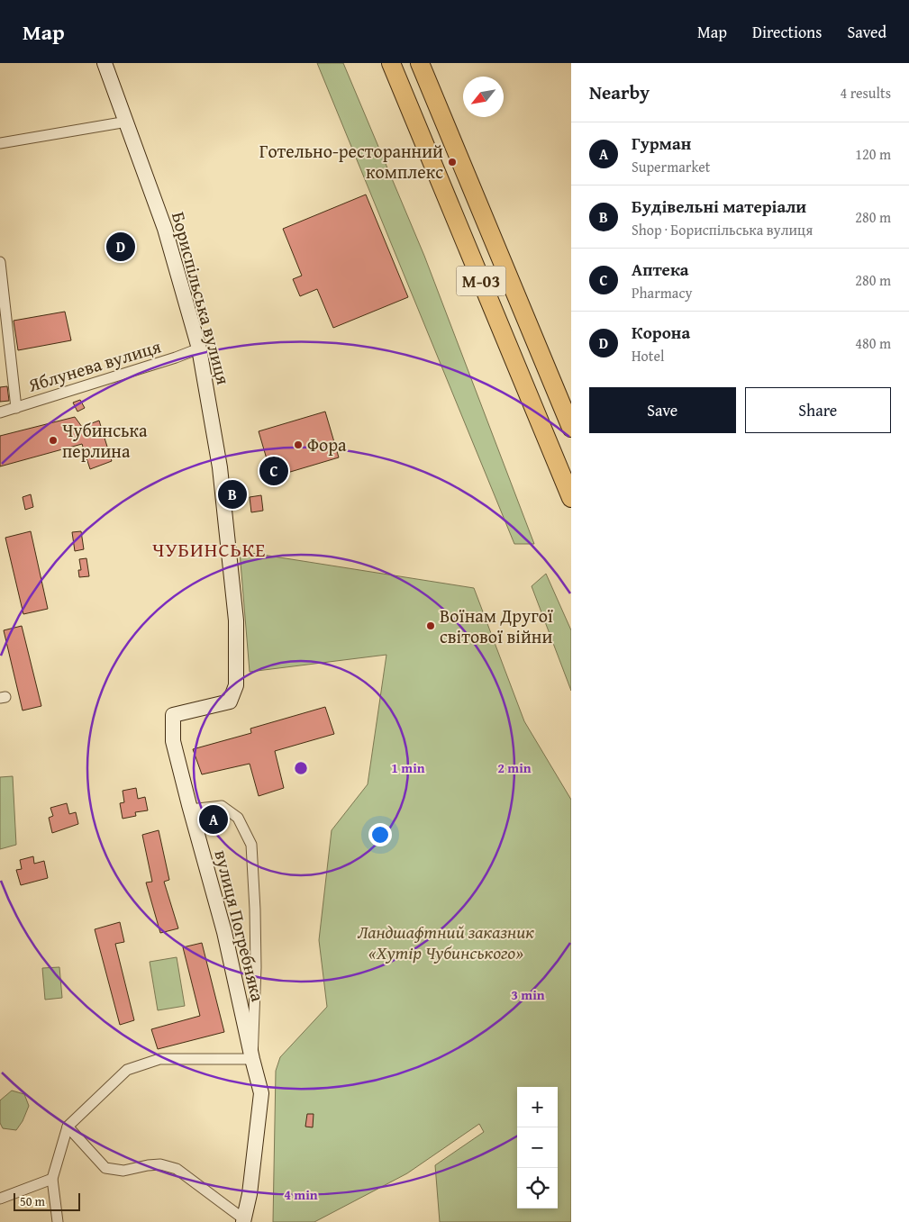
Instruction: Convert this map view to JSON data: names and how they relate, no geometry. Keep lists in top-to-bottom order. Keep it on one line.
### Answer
{"streets":{"highway":["М-03"],"street":["Бориспільська вулиця","Яблунева вулиця","вулиця Погребняка"]},"crossings":[["Бориспільська вулиця","Яблунева вулиця"],["Бориспільська вулиця","вулиця Погребняка"]],"districts":["ЧУБИНСЬКЕ"],"parks":["Ландшафтний заказник «Хутір Чубинського»"],"places":["Готельно-ресторанний комплекс","Чубинська перлина","Фора","Воїнам Другої світової війни"],"scale_bar":"50 m","north":"bottom left","page":{"header":"Map","nav":["Map","Directions","Saved"],"heading":["Nearby","4 results"],"list":[{"mark":"A","name":"Гурман","note":"Supermarket","value":"120 m"},{"mark":"B","name":"Будівельні матеріали","note":"Shop · Бориспільська вулиця","value":"280 m"},{"mark":"C","name":"Аптека","note":"Pharmacy","value":"280 m"},{"mark":"D","name":"Корона","note":"Hotel","value":"480 m"}],"pins":["D","C","B","A"],"buttons":["Save","Share"],"map_buttons":["+","−"],"scale":"50 m"},"rings":["1 min","2 min","3 min","4 min"]}
